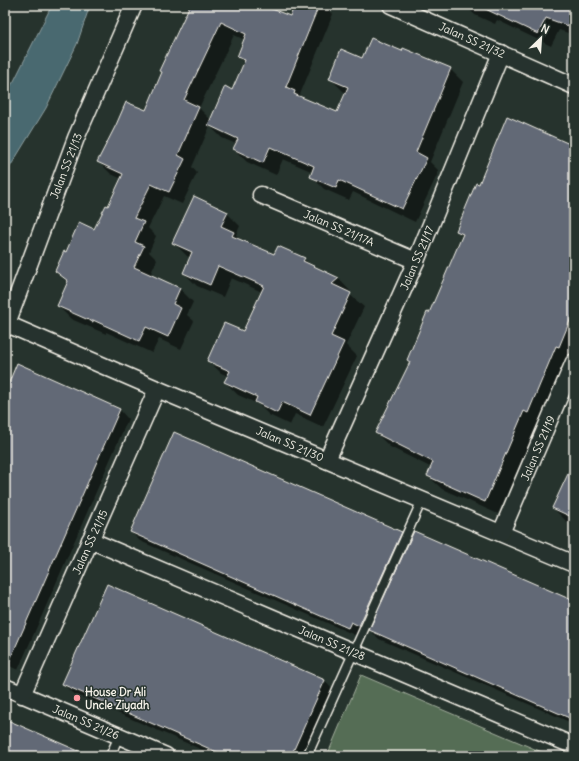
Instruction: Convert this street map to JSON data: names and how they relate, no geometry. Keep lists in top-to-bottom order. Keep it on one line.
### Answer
{"streets":{"street":["Jalan SS 21/32","Jalan SS 21/13","Jalan SS 21/17A","Jalan SS 21/17","Jalan SS 21/30","Jalan SS 21/19","Jalan SS 21/15","Jalan SS 21/28","Jalan SS 21/26"]},"crossings":[["Jalan SS 21/32","Jalan SS 21/17"],["Jalan SS 21/13","Jalan SS 21/30"],["Jalan SS 21/17A","Jalan SS 21/17"],["Jalan SS 21/17","Jalan SS 21/30"],["Jalan SS 21/30","Jalan SS 21/19"],["Jalan SS 21/30","Jalan SS 21/15"],["Jalan SS 21/15","Jalan SS 21/28"],["Jalan SS 21/15","Jalan SS 21/26"]],"places":["House Dr Ali Uncle Ziyadh"],"north":"top right"}
